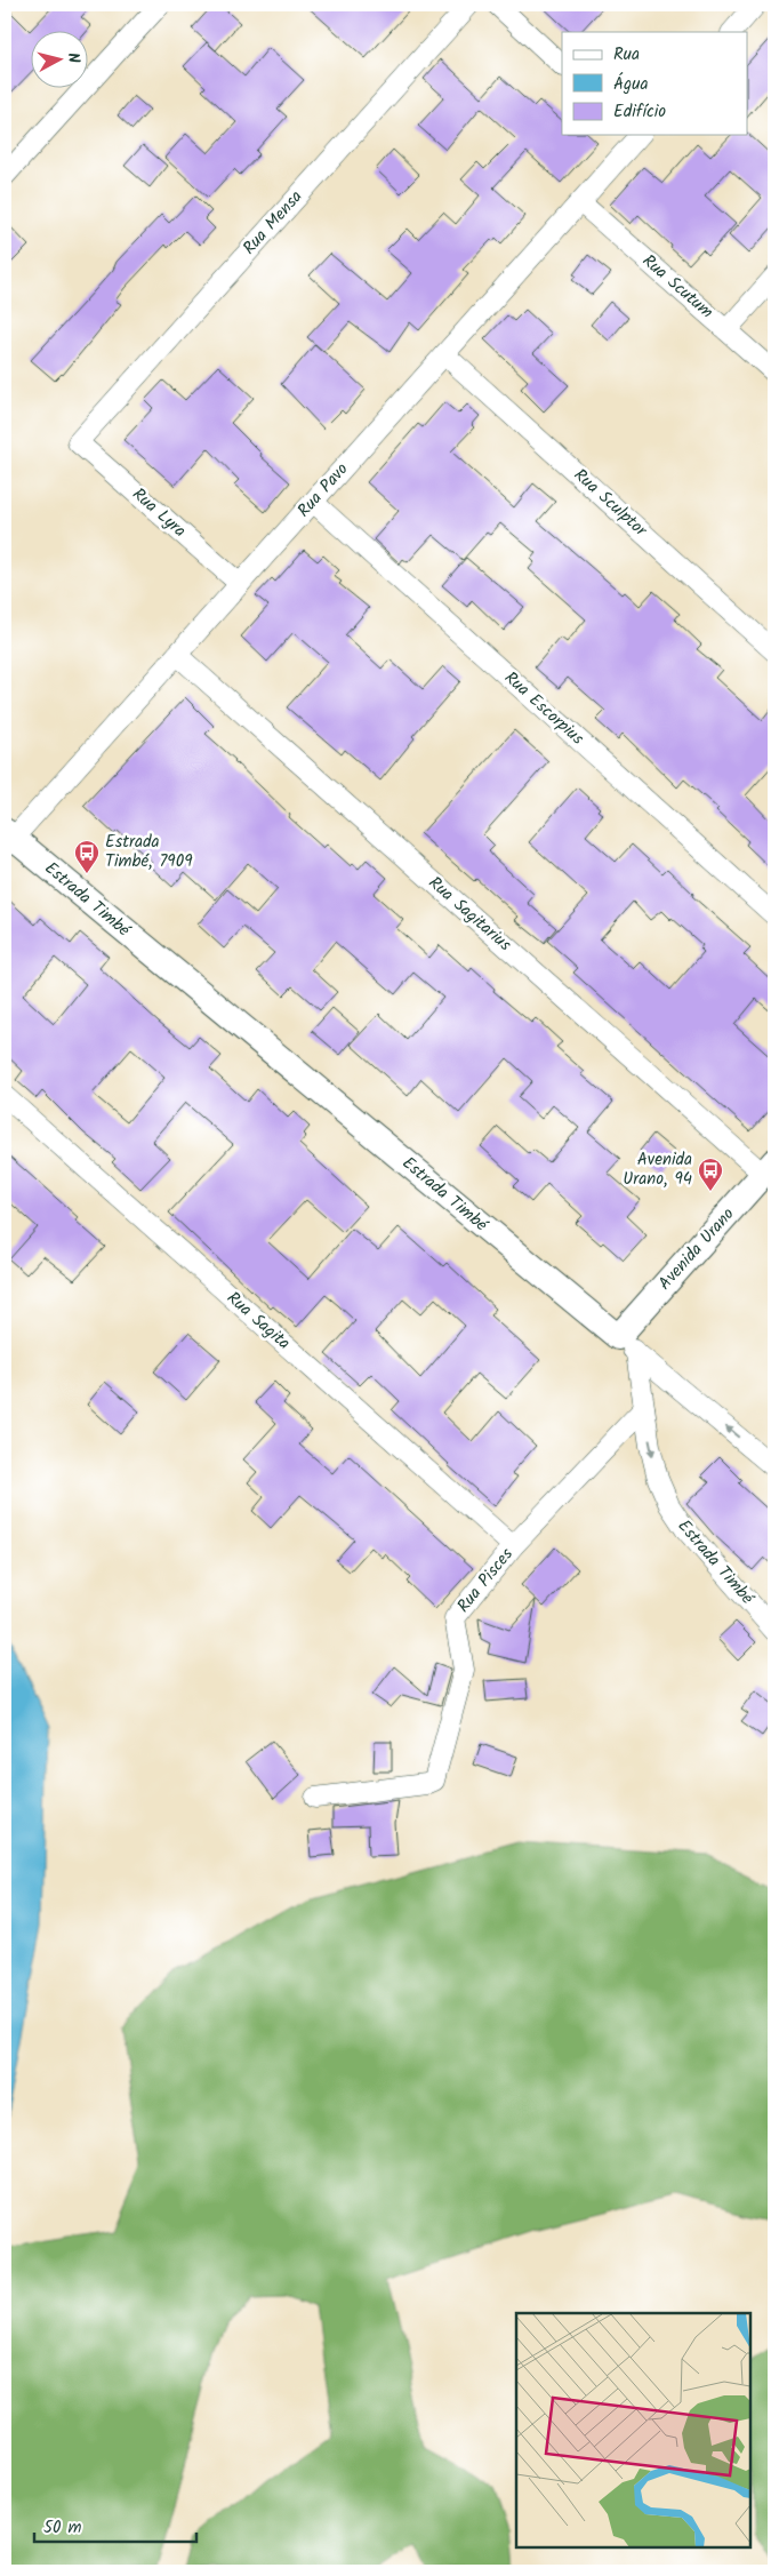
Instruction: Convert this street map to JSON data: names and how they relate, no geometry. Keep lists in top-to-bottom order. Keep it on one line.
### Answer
{"streets":{"street":["Rua Mensa","Rua Scutum","Rua Pavo","Rua Sculptor","Rua Lyra","Rua Escorpius","Estrada Timbé","Rua Sagitarius","Avenida Urano","Rua Sagita","Rua Pisces"]},"crossings":[["Rua Mensa","Rua Lyra"],["Rua Scutum","Rua Pavo"],["Rua Pavo","Rua Sculptor"],["Rua Pavo","Rua Lyra"],["Rua Pavo","Rua Escorpius"],["Rua Pavo","Estrada Timbé"],["Rua Pavo","Rua Sagitarius"],["Estrada Timbé","Avenida Urano"],["Estrada Timbé","Rua Pisces"],["Rua Sagitarius","Avenida Urano"],["Rua Sagita","Rua Pisces"]],"places":{"bus stop":["Estrada Timbé, 7909","Avenida Urano, 94"]},"legend":["Rua","Água","Edifício"],"scale_bar":"50 m","north":"right"}
